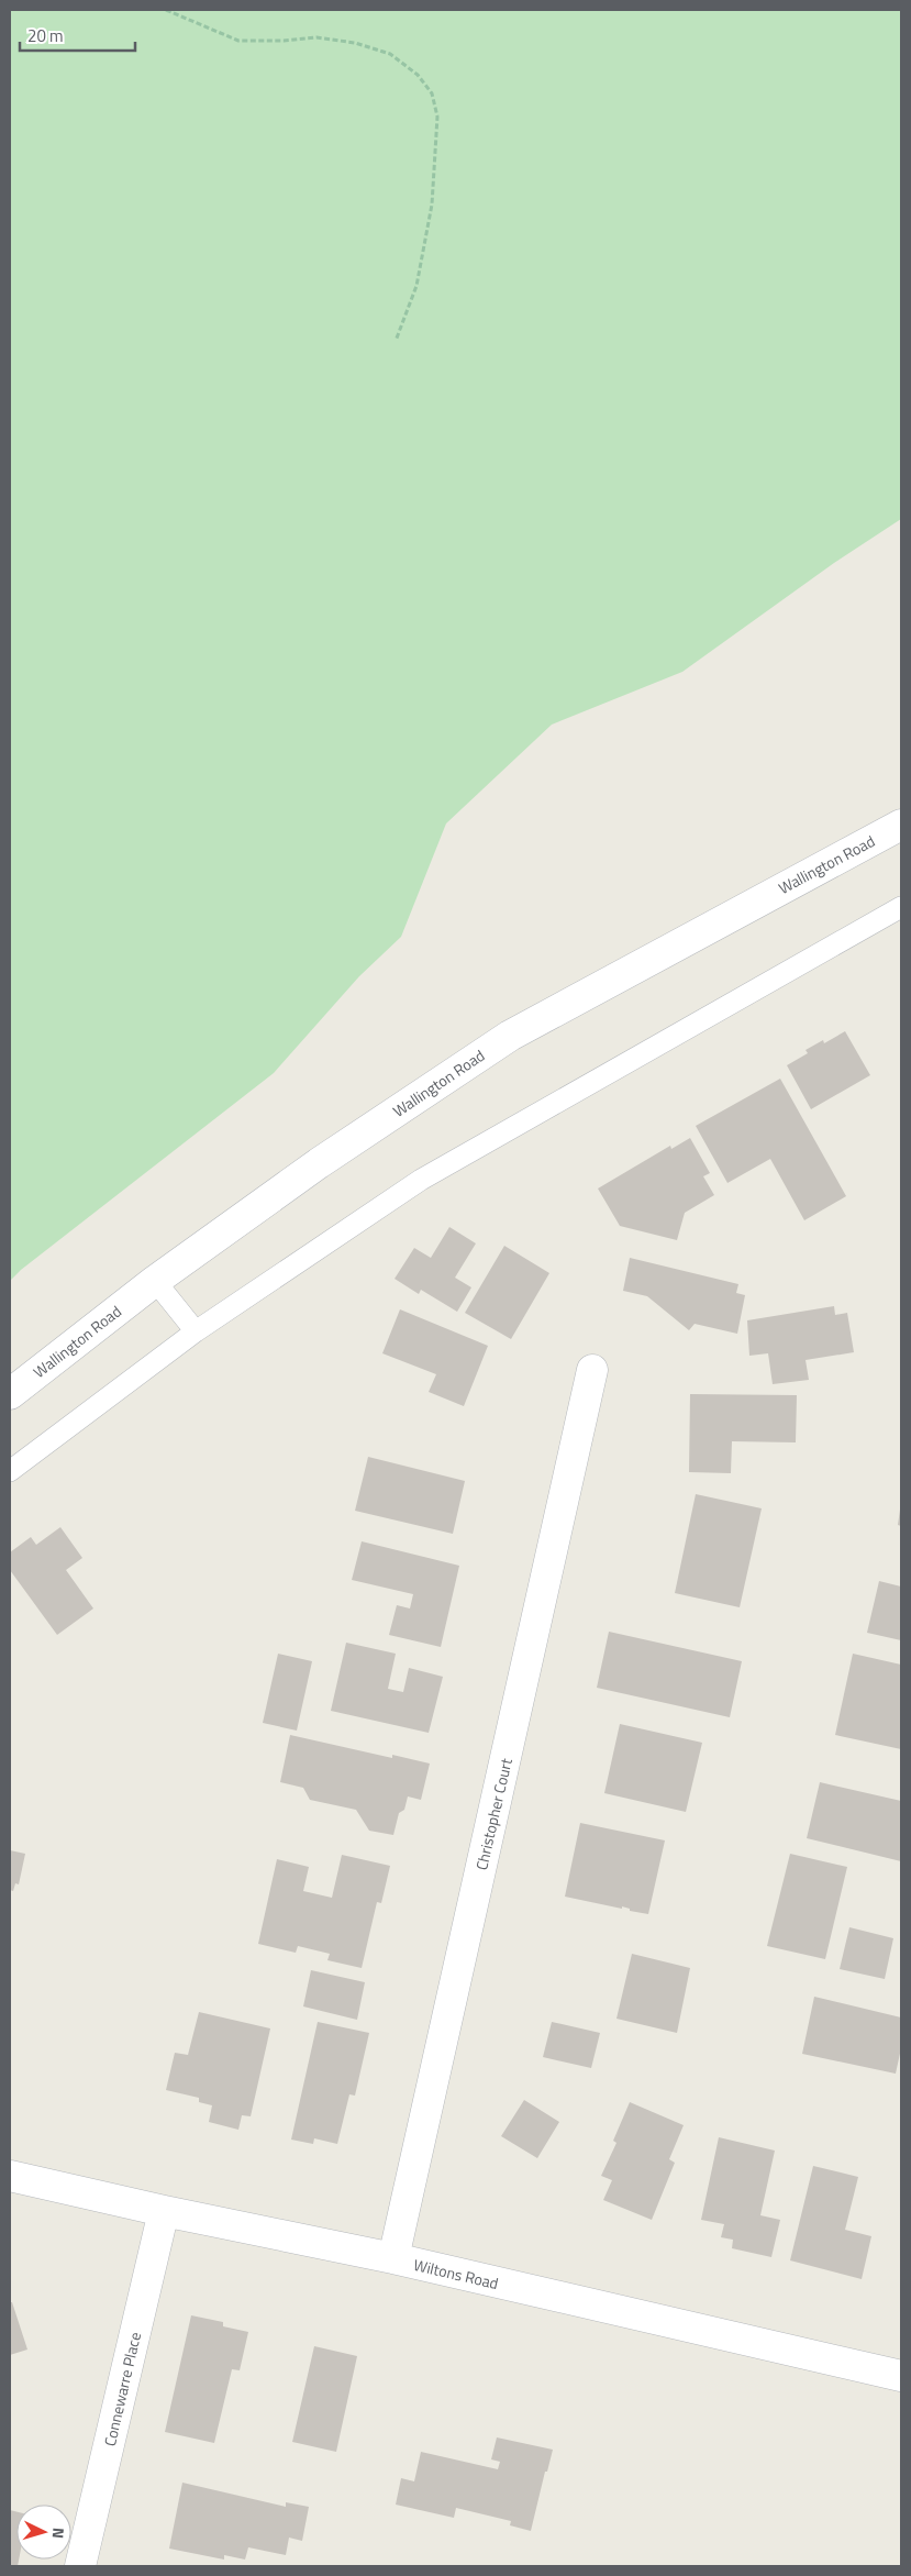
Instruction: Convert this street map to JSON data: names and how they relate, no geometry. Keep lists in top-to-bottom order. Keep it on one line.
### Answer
{"streets":{"street":["Wallington Road","Christopher Court","Wiltons Road","Connewarre Place"]},"crossings":[["Christopher Court","Wiltons Road"],["Wiltons Road","Connewarre Place"]],"scale_bar":"20 m","north":"right"}
